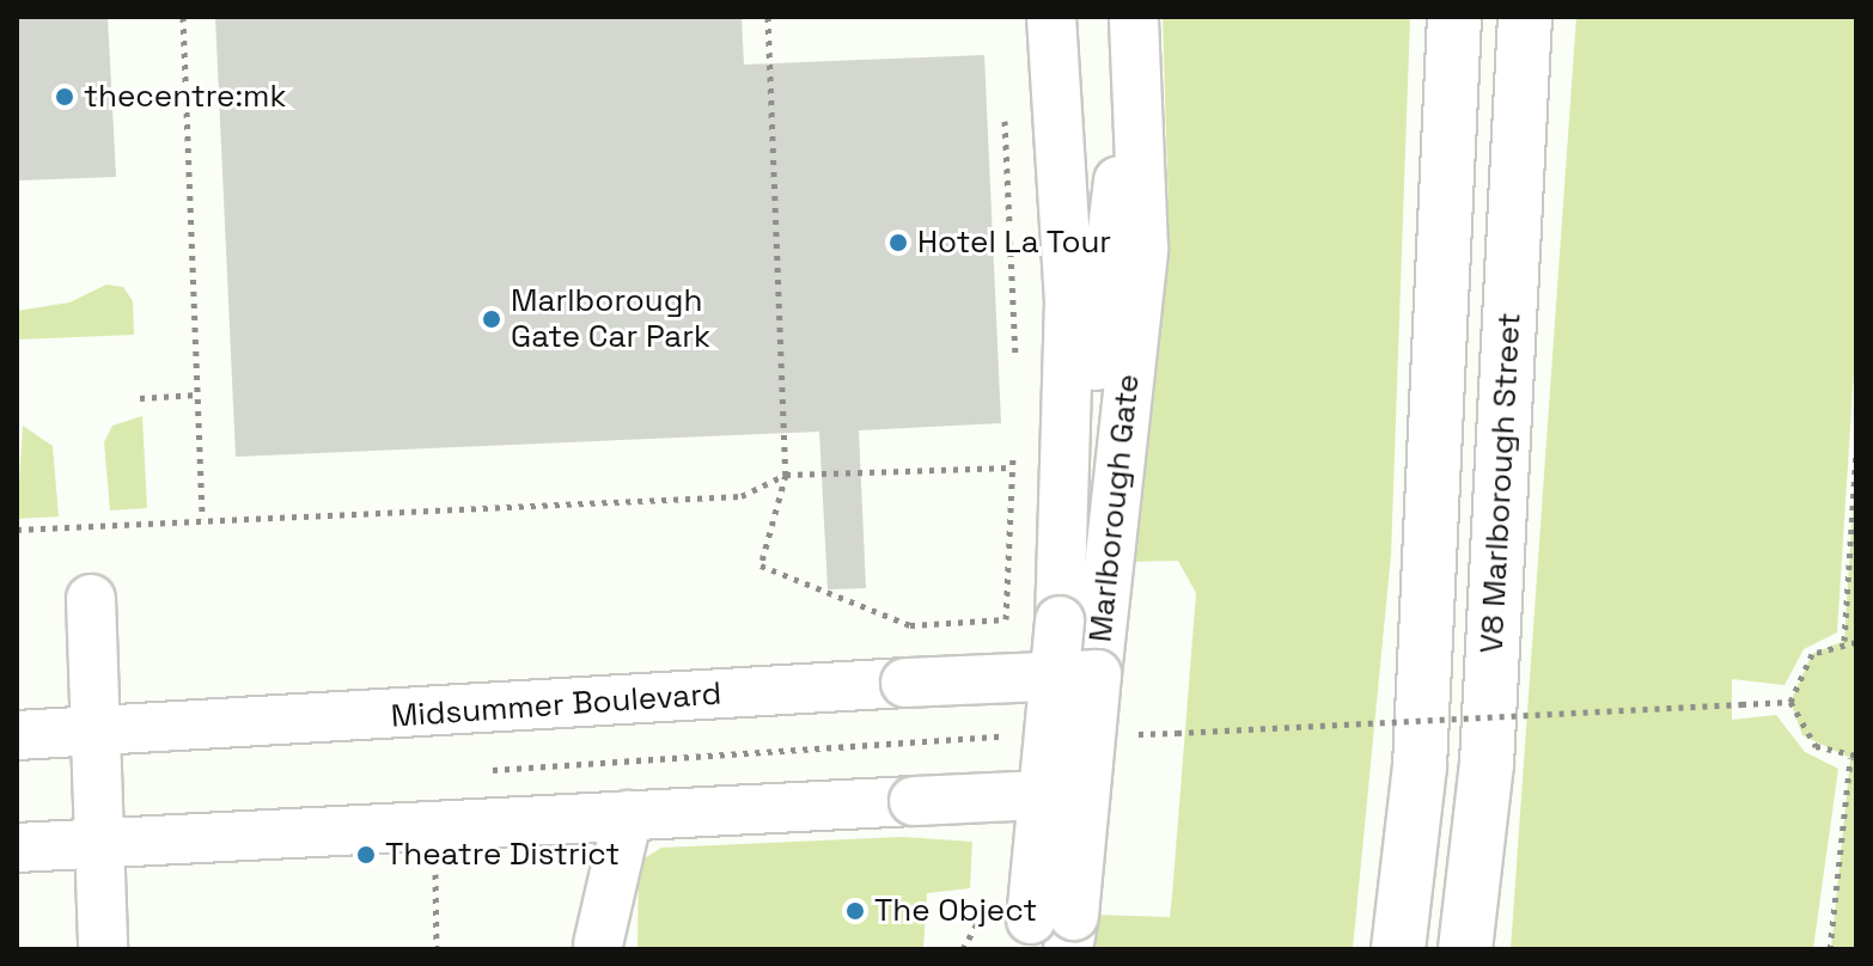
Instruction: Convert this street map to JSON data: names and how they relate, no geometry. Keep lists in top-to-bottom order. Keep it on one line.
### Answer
{"streets":{"main road":["V8 Marlborough Street"],"street":["Marlborough Gate","Midsummer Boulevard"]},"crossings":[["Marlborough Gate","Midsummer Boulevard"]],"places":["thecentre:mk","Hotel La Tour","Marlborough Gate Car Park","Theatre District","The Object"]}
